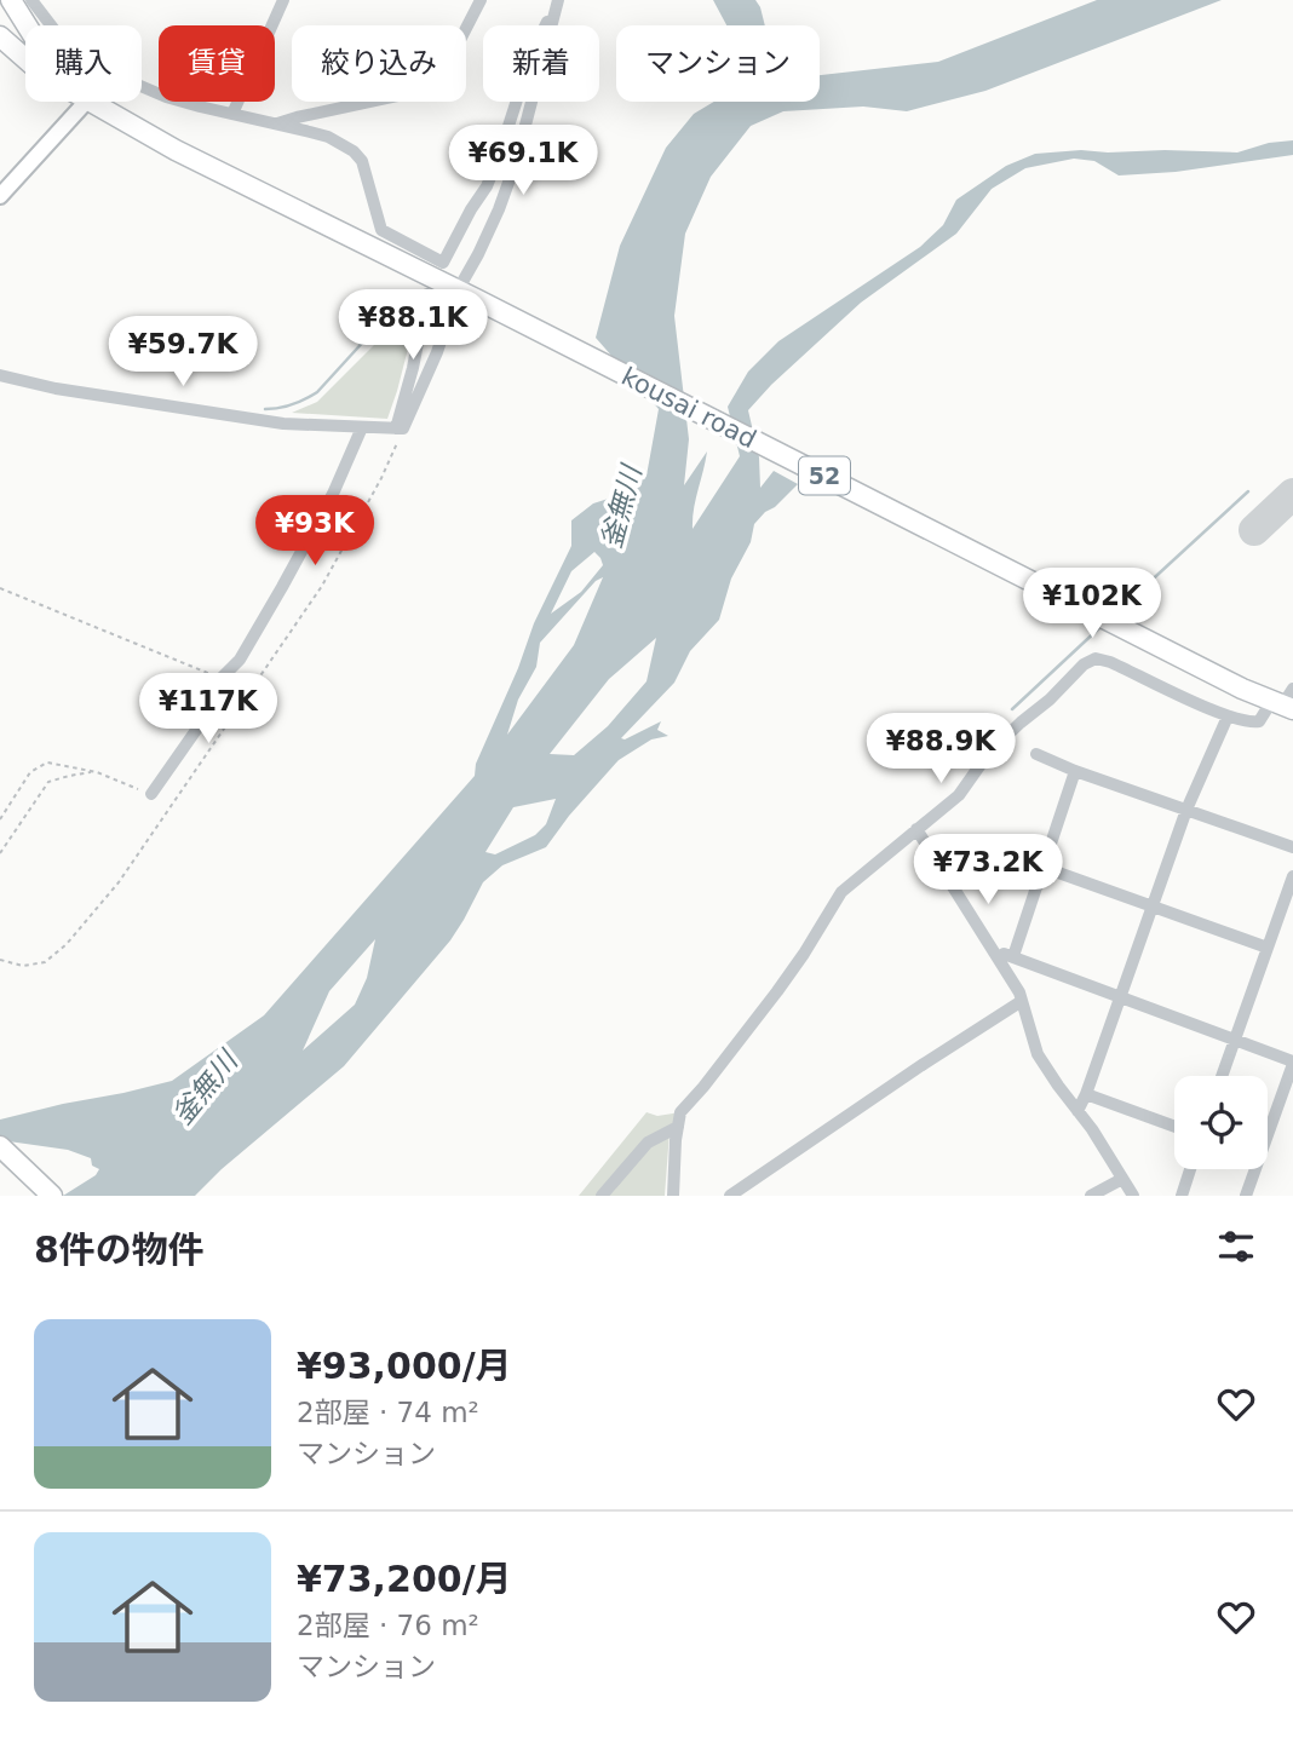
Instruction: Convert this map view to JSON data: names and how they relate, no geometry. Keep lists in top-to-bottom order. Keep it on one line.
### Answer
{"streets":{"highway":["kousai road","52"]},"water":["釜無川"],"page":{"chip":["購入","賃貸","絞り込み","新着","マンション"],"price":["¥69.1K","¥88.1K","¥59.7K","¥93K","¥102K","¥117K","¥88.9K","¥73.2K"],"heading":"8件の物件","list":[{"name":"¥93,000/月","note":"2部屋 · 74 m² · マンション"},{"name":"¥73,200/月","note":"2部屋 · 76 m² · マンション"}]}}
